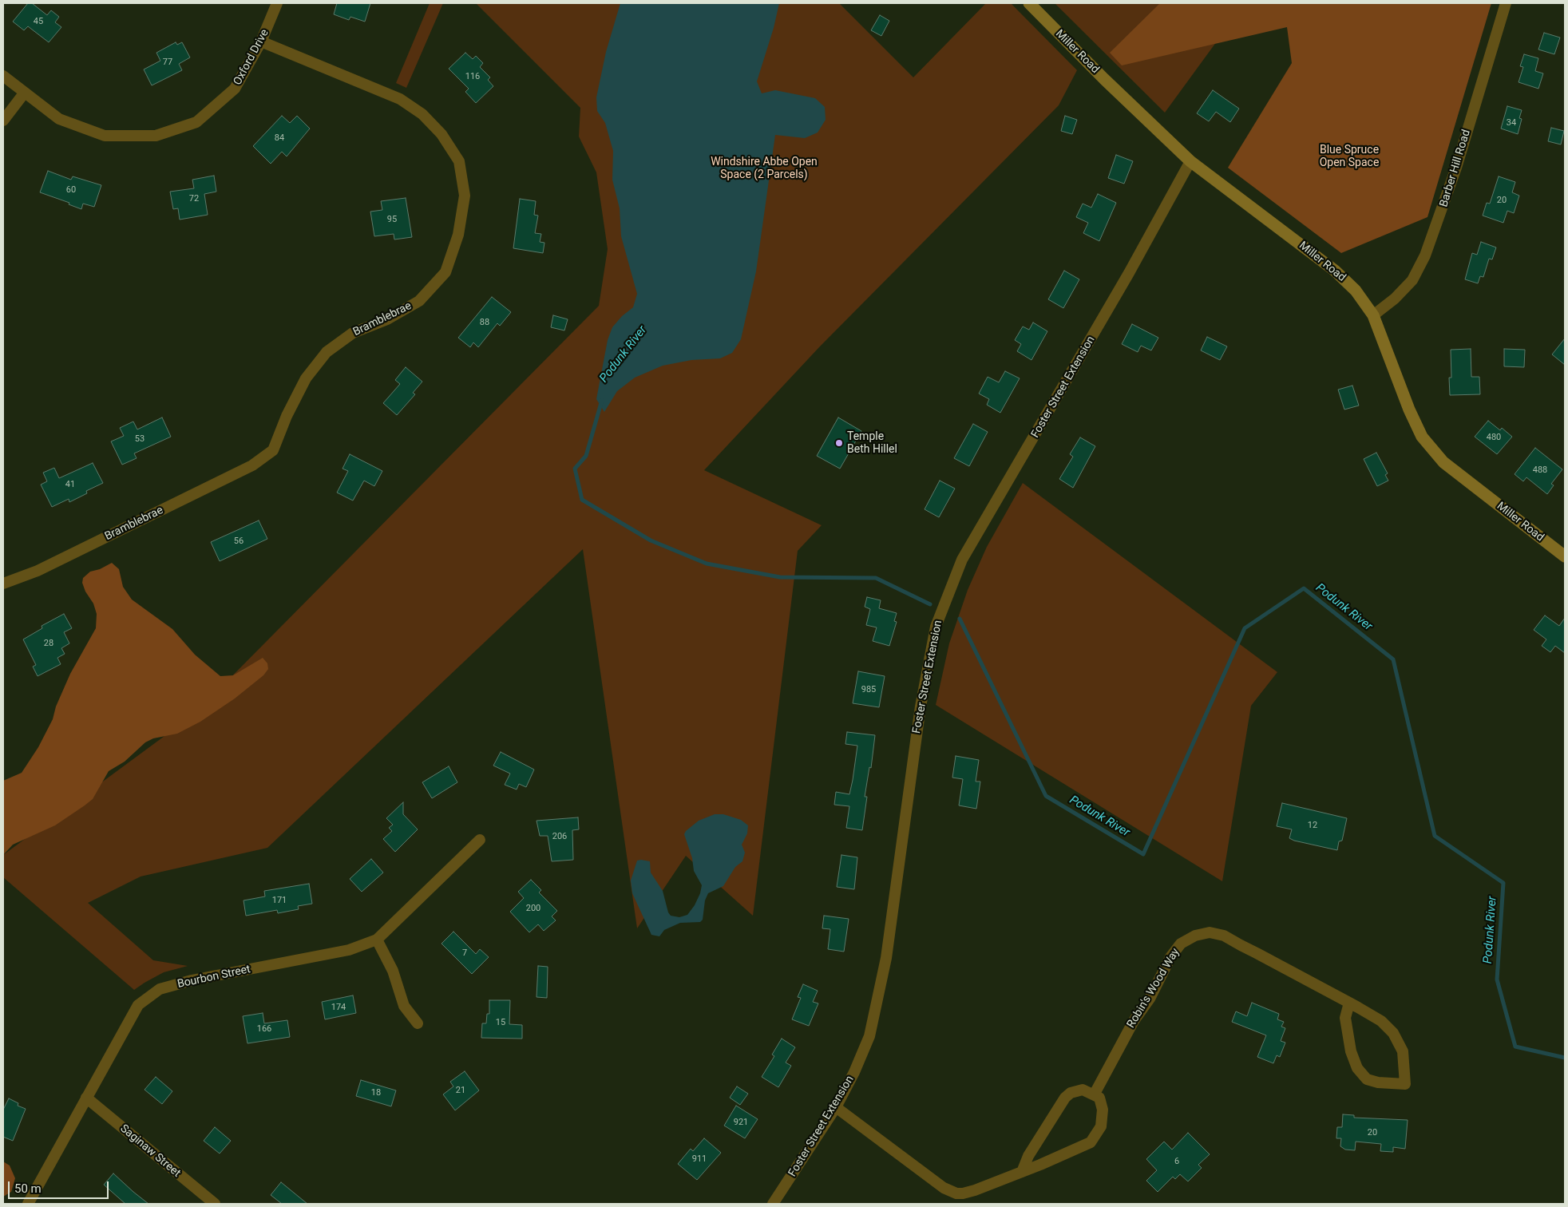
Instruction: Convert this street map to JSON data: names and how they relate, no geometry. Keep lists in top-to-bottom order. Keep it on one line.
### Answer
{"streets":{"street":["Miller Road","Oxford Drive","Barber Hill Road","Bramblebrae","Foster Street Extension","Bourbon Street","Robin's Wood Way","Saginaw Street"]},"crossings":[["Miller Road","Barber Hill Road"],["Miller Road","Foster Street Extension"],["Oxford Drive","Bramblebrae"],["Bourbon Street","Saginaw Street"]],"water":["Podunk River"],"parks":["Blue Spruce Open Space","Windshire Abbe Open Space (2 Parcels)"],"places":["Temple Beth Hillel"],"house_numbers":["45","77","116","34","84","60","72","20","95","88","480","53","488","41","56","28","985","12","206","171","200","7","174","15","166","21","18","921","20","911","6"],"scale_bar":"50 m"}
